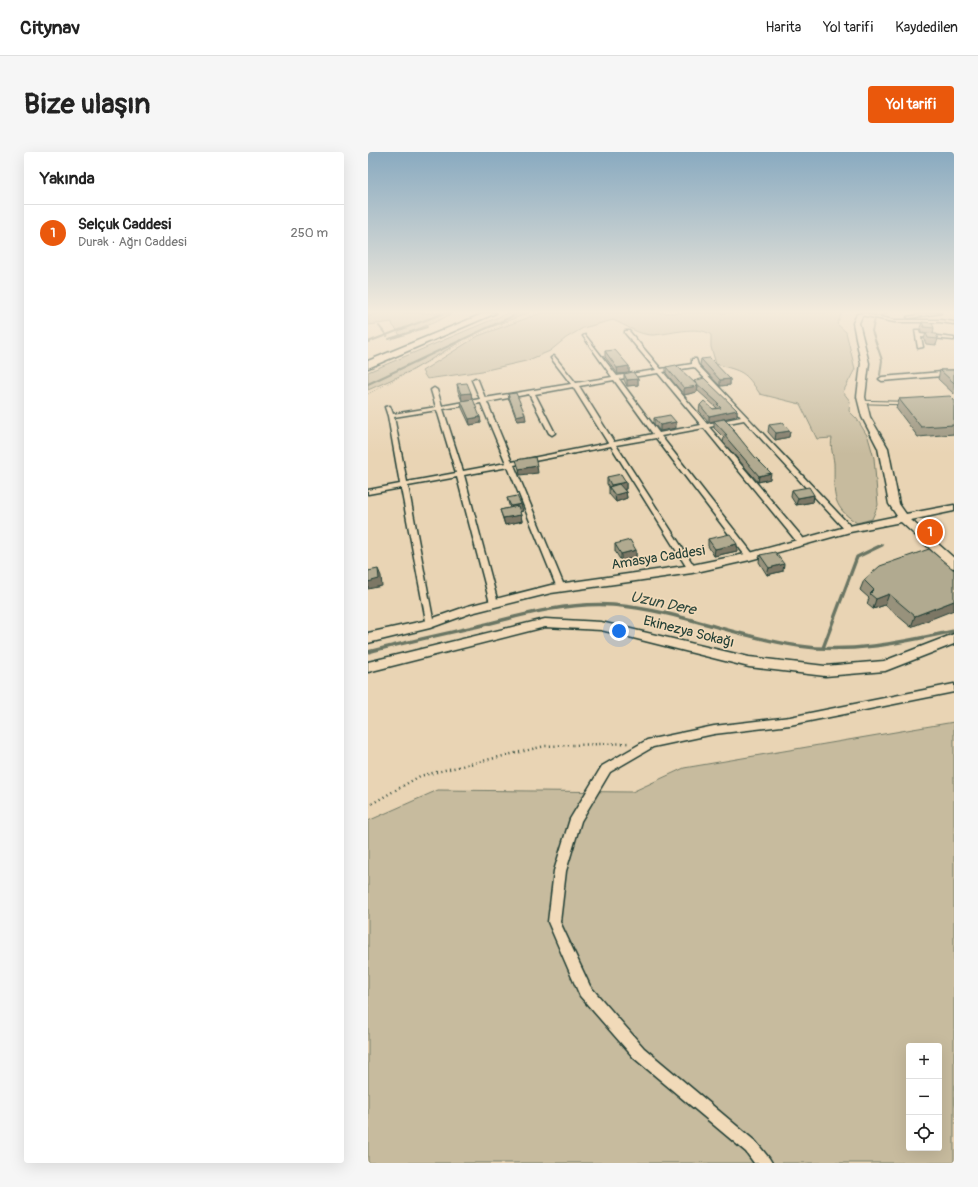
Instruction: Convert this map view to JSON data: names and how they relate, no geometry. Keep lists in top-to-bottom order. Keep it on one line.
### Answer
{"streets":{"street":["Amasya Caddesi","Ekinezya Sokağı"]},"water":["Uzun Dere"],"page":{"header":"Citynav","nav":["Harita","Yol tarifi","Kaydedilen"],"buttons":"Yol tarifi","title":"Bize ulaşın","heading":"Yakında","list":[{"mark":"1","name":"Selçuk Caddesi","note":"Durak · Ağrı Caddesi","value":"250 m"}],"pins":"1","map_buttons":["+","−"]}}
